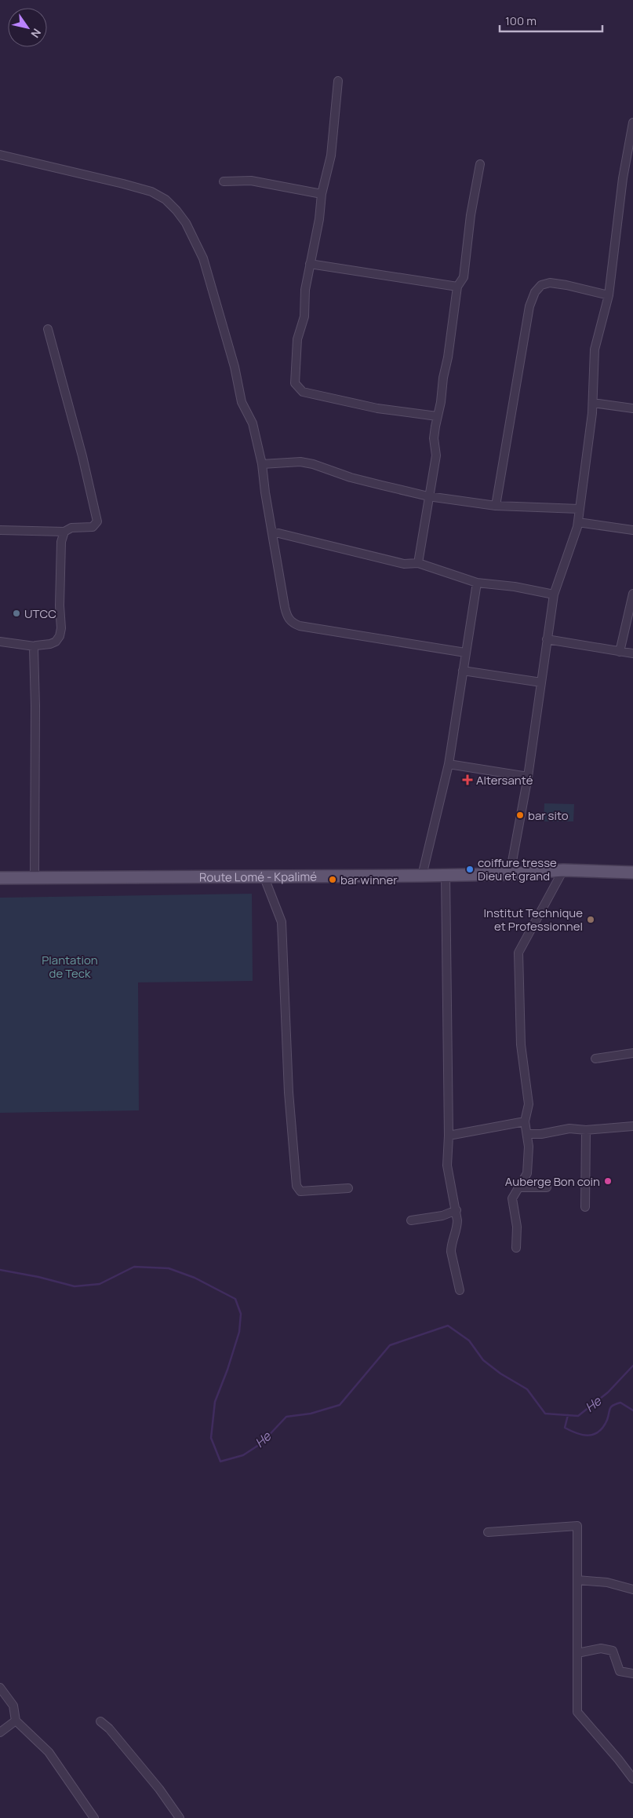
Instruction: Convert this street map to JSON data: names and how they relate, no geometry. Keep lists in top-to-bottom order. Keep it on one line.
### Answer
{"streets":{"main road":["Route Lomé - Kpalimé"]},"water":["He"],"parks":["Plantation de Teck"],"places":{"other":["UTCC","bar sito","coiffure tresse Dieu et grand","bar winner","Institut Technique et Professionnel","Auberge Bon coin"],"health":["Altersanté"]},"scale_bar":"100 m","north":"bottom right"}
